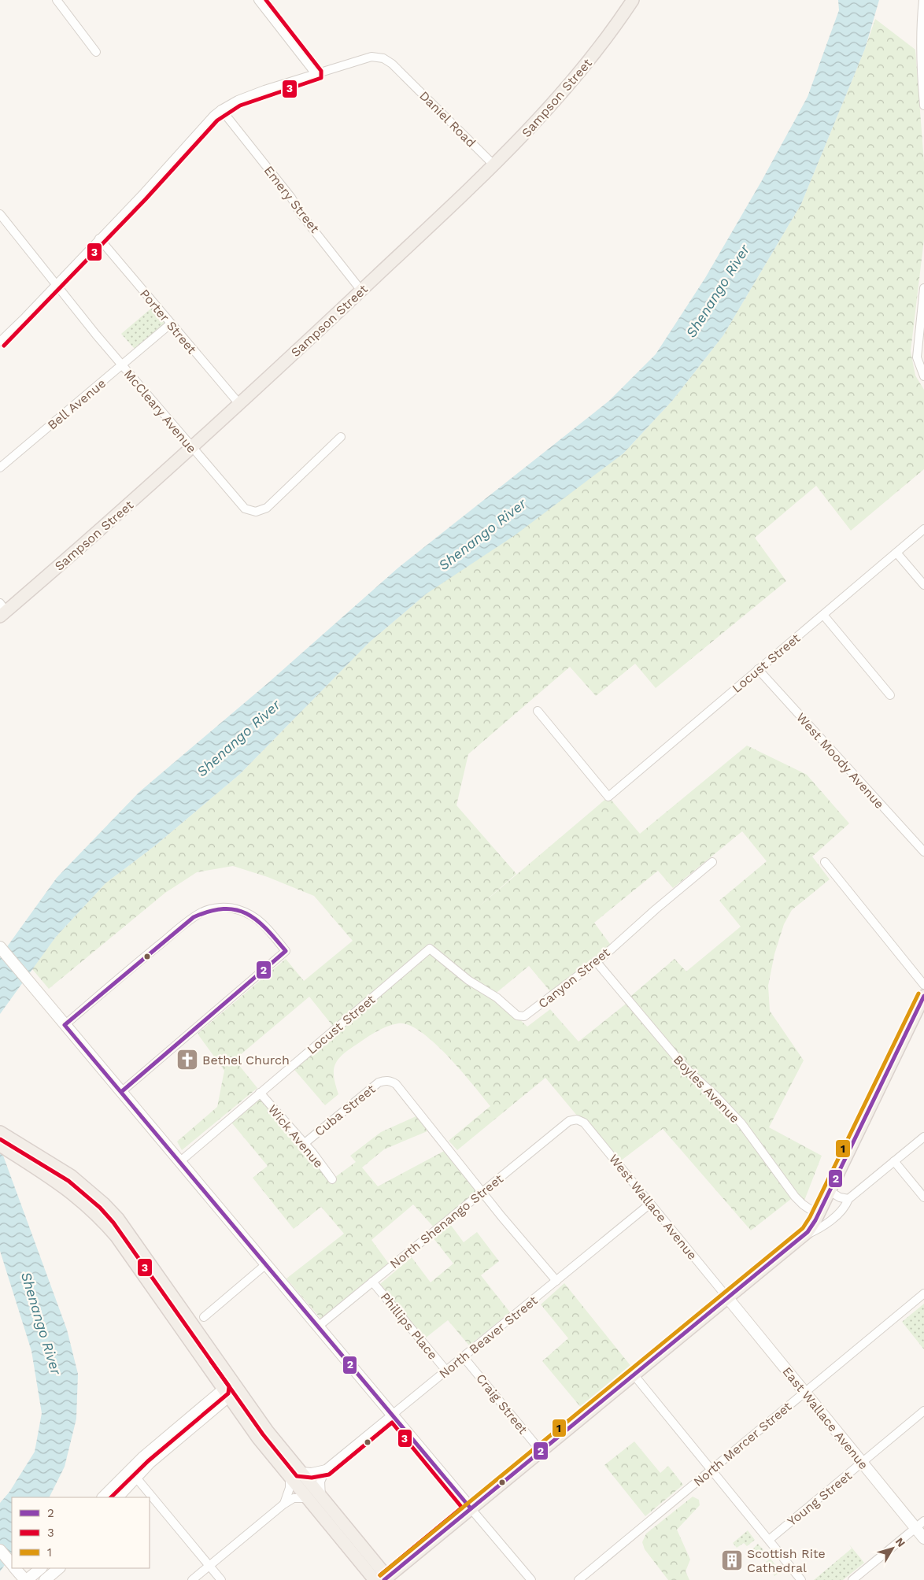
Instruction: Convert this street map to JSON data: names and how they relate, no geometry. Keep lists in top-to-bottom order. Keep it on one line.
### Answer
{"streets":{"main road":["Sampson Street"],"street":["Daniel Road","Emery Street","Porter Street","Bell Avenue","McCleary Avenue","Locust Street","West Moody Avenue","Canyon Street","Boyles Avenue","Cuba Street","Wick Avenue","West Wallace Avenue","North Shenango Street","Phillips Place","North Beaver Street","Craig Street","East Wallace Avenue","North Mercer Street","Young Street"]},"crossings":[["Sampson Street","Daniel Road"],["Sampson Street","Emery Street"],["Sampson Street","Porter Street"],["Sampson Street","McCleary Avenue"],["Daniel Road","Emery Street"],["Daniel Road","Porter Street"],["Daniel Road","McCleary Avenue"],["Porter Street","Bell Avenue"],["Bell Avenue","McCleary Avenue"],["Locust Street","West Moody Avenue"],["Locust Street","Canyon Street"],["Locust Street","Wick Avenue"],["Canyon Street","Boyles Avenue"],["Cuba Street","Wick Avenue"],["Cuba Street","North Shenango Street"],["West Wallace Avenue","North Shenango Street"],["West Wallace Avenue","North Beaver Street"],["West Wallace Avenue","East Wallace Avenue"],["North Shenango Street","Phillips Place"],["Phillips Place","North Beaver Street"],["North Beaver Street","Craig Street"],["East Wallace Avenue","North Mercer Street"],["East Wallace Avenue","Young Street"]],"water":["Shenango River"],"places":{"church":["Bethel Church"],"building":["Scottish Rite Cathedral"]},"lines":["transit line 3","transit line 2","transit line 1"],"legend":["2","3","1"],"north":"top right"}
